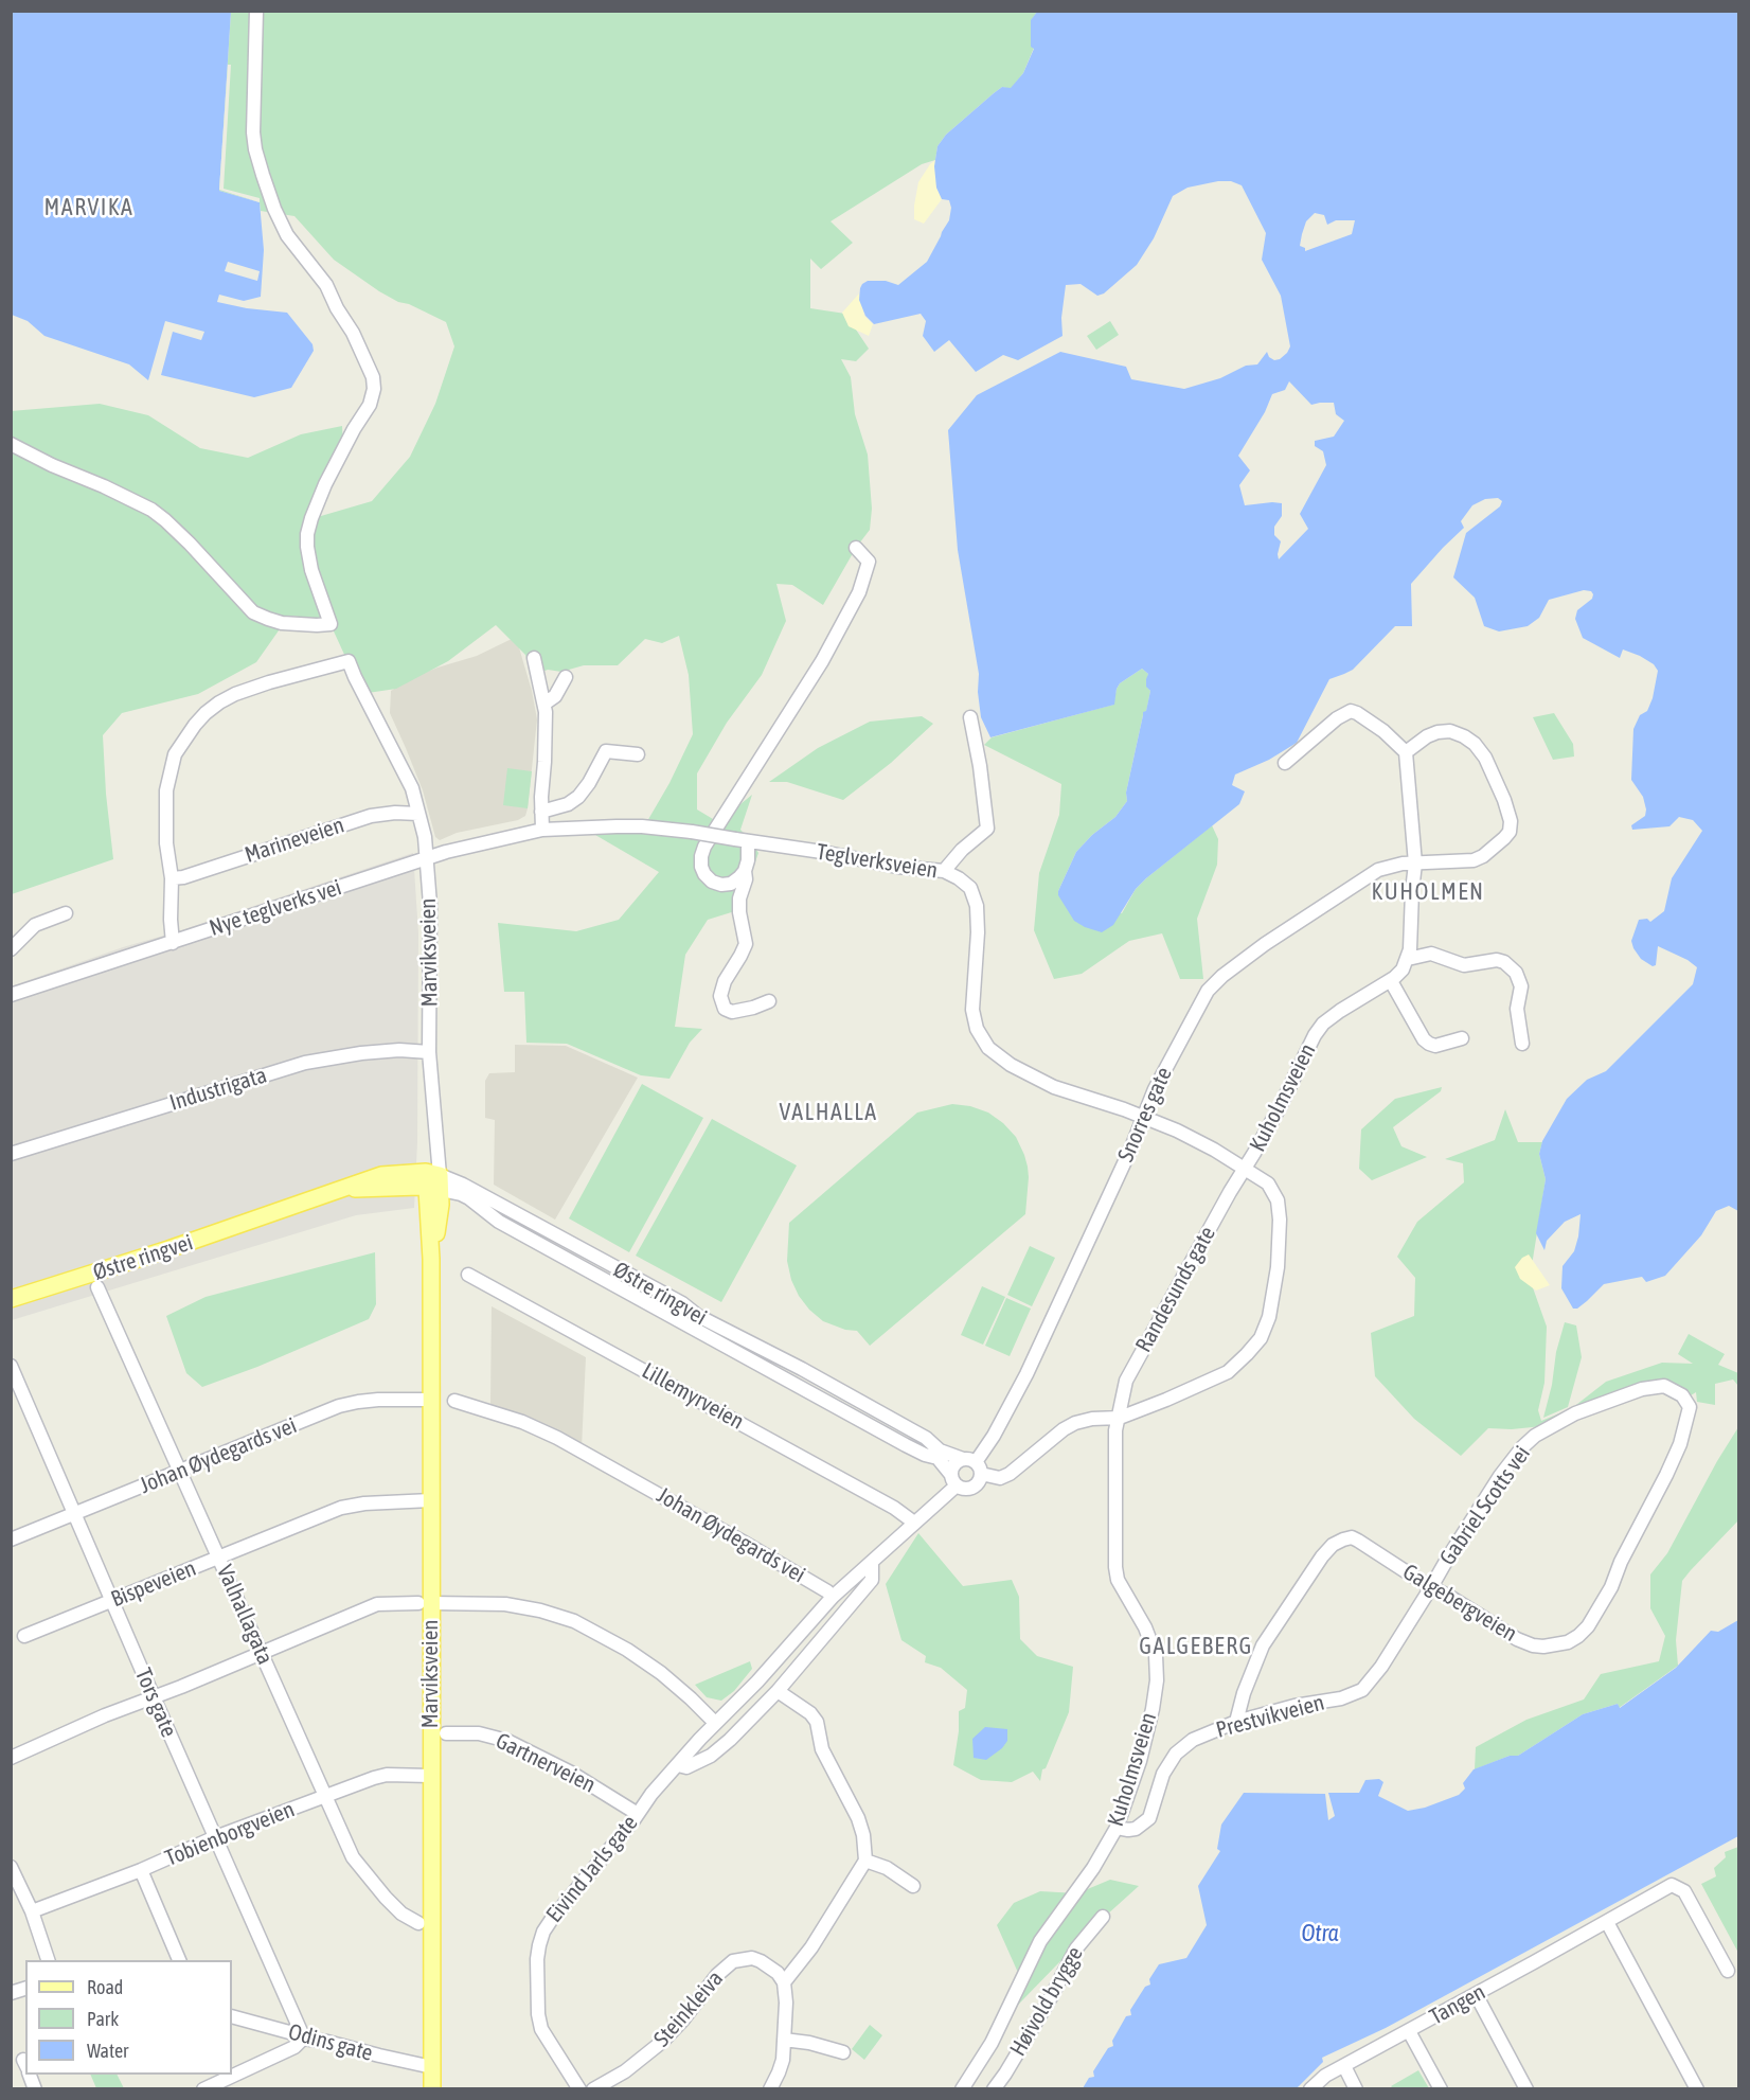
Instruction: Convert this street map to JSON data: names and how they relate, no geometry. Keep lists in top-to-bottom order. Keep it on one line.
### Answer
{"streets":{"main road":["Marviksveien","Østre ringvei"],"street":["Marineveien","Teglverksveien","Nye teglverks vei","Industrigata","Kuholmsveien","Snorres gate","Randesunds gate","Lillemyrveien","Johan Øydegards vei","Gabriel Scotts vei","Bispeveien","Galgebergveien","Valhallagata","Tors gate","Prestvikveien","Gartnerveien","Tobienborgveien","Eivind Jarls gate","Høivold brygge","Tangen","Steinkleiva","Odins gate"]},"crossings":[["Marineveien","Marviksveien"],["Teglverksveien","Nye teglverks vei"],["Teglverksveien","Kuholmsveien"],["Teglverksveien","Snorres gate"],["Teglverksveien","Randesunds gate"],["Nye teglverks vei","Marviksveien"],["Marviksveien","Industrigata"],["Marviksveien","Østre ringvei"],["Marviksveien","Johan Øydegards vei"],["Marviksveien","Bispeveien"],["Marviksveien","Tobienborgveien"],["Marviksveien","Odins gate"],["Kuholmsveien","Snorres gate"],["Kuholmsveien","Østre ringvei"],["Kuholmsveien","Randesunds gate"],["Kuholmsveien","Prestvikveien"],["Snorres gate","Østre ringvei"],["Snorres gate","Eivind Jarls gate"],["Østre ringvei","Eivind Jarls gate"],["Lillemyrveien","Eivind Jarls gate"],["Johan Øydegards vei","Valhallagata"],["Johan Øydegards vei","Tors gate"],["Johan Øydegards vei","Eivind Jarls gate"],["Gabriel Scotts vei","Galgebergveien"],["Gabriel Scotts vei","Prestvikveien"],["Bispeveien","Valhallagata"],["Bispeveien","Tors gate"],["Galgebergveien","Prestvikveien"],["Valhallagata","Tobienborgveien"],["Tors gate","Tobienborgveien"],["Tors gate","Odins gate"],["Gartnerveien","Eivind Jarls gate"]],"districts":["MARVIKA","KUHOLMEN","VALHALLA","GALGEBERG"],"water":["Otra"],"legend":["Road","Park","Water"]}
